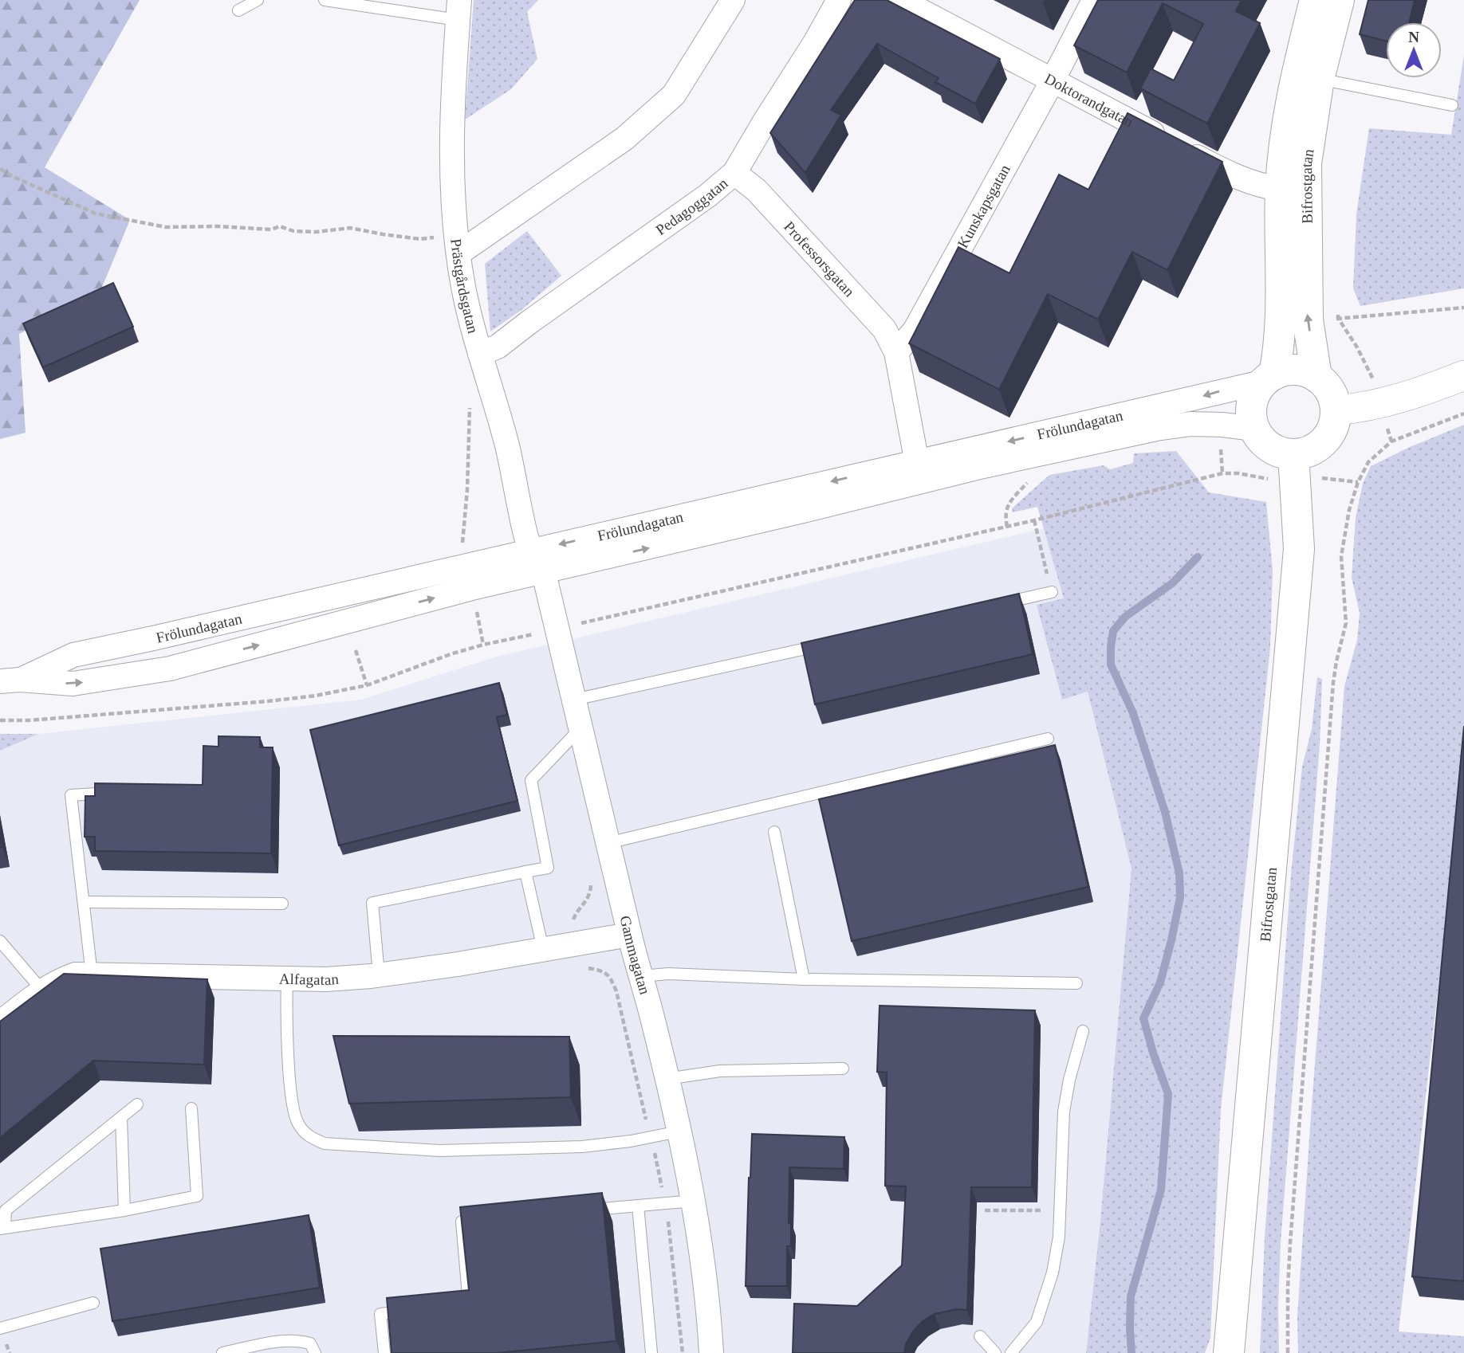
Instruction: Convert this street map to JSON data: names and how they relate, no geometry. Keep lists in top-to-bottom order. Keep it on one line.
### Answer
{"streets":{"main road":["Bifrostgatan"],"street":["Doktorandgatan","Pedagoggatan","Kunskapsgatan","Professorsgatan","Prästgårdsgatan","Frölundagatan","Gammagatan","Alfagatan"]},"crossings":[["Doktorandgatan","Bifrostgatan"],["Doktorandgatan","Kunskapsgatan"],["Bifrostgatan","Frölundagatan"],["Pedagoggatan","Professorsgatan"],["Pedagoggatan","Prästgårdsgatan"],["Kunskapsgatan","Professorsgatan"],["Prästgårdsgatan","Frölundagatan"],["Prästgårdsgatan","Gammagatan"],["Frölundagatan","Gammagatan"],["Gammagatan","Alfagatan"]],"north":"top"}
